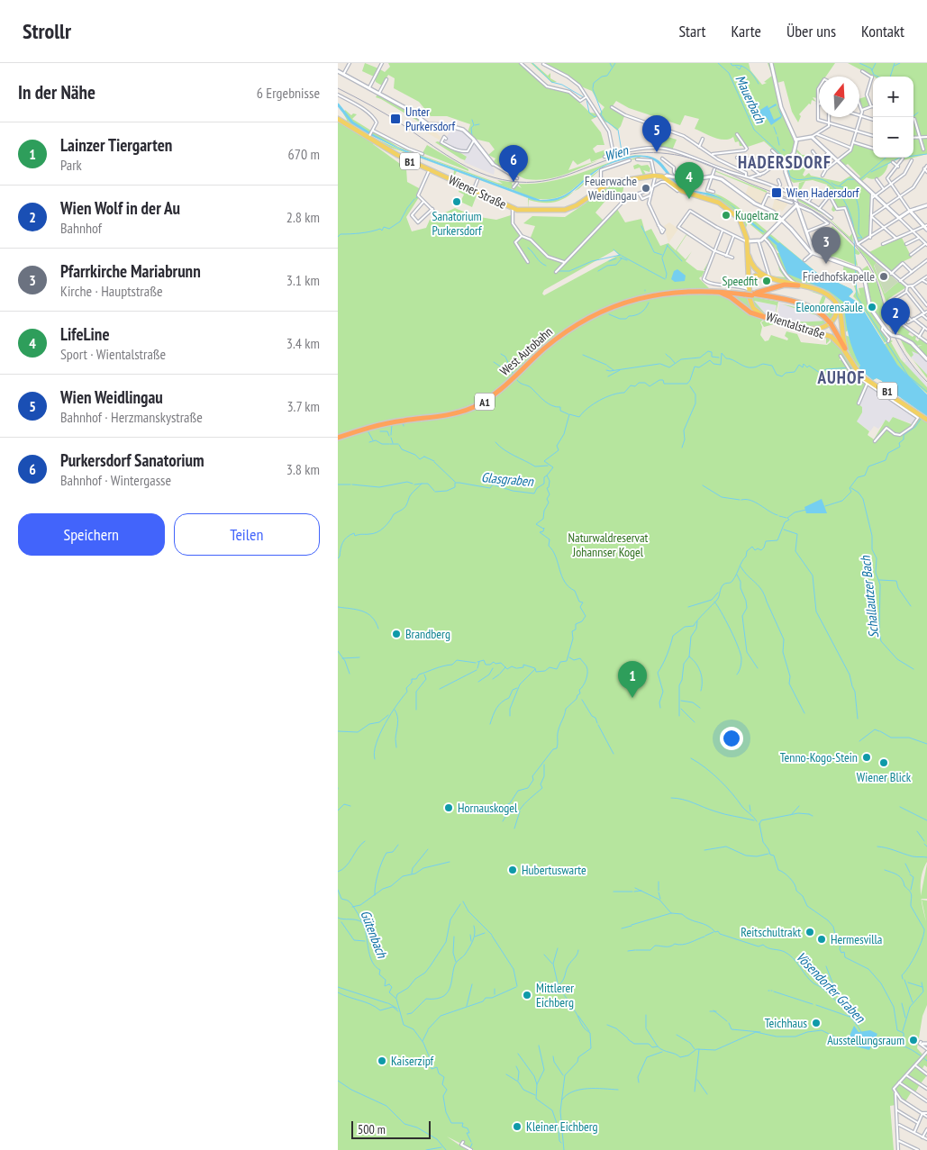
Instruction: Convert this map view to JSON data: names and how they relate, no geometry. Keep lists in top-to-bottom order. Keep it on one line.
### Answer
{"streets":{"highway":["West Autobahn","A1"],"main road":["B1","Wiener Straße","Wientalstraße"]},"crossings":[["B1","Wiener Straße"],["B1","Wientalstraße"],["Wientalstraße","West Autobahn"]],"districts":["HADERSDORF","AUHOF"],"water":["Mauerbach","Wien","Glasgraben","Schallautzer Bach","Gütenbach","Vösendorfer Graben"],"parks":["Naturwaldreservat Johannser Kogel"],"places":{"transit":["Unter Purkersdorf","Wien Hadersdorf"],"other":["Feuerwache Weidlingau","Sanatorium Purkersdorf","Kugeltanz","Friedhofskapelle","Speedfit","Eleonorensäule","Brandberg","Tenno-Kogo-Stein","Wiener Blick","Hornauskogel","Hubertuswarte","Reitschultrakt","Hermesvilla","Mittlerer Eichberg","Teichhaus","Ausstellungsraum","Kaiserzipf","Kleiner Eichberg"]},"scale_bar":"500 m","north":"top","page":{"header":"Strollr","nav":["Start","Karte","Über uns","Kontakt"],"heading":["In der Nähe","6 Ergebnisse"],"map_buttons":["+","−"],"pins":["5","6","4","3","2","1"],"list":[{"mark":"1","name":"Lainzer Tiergarten","note":"Park","value":"670 m"},{"mark":"2","name":"Wien Wolf in der Au","note":"Bahnhof","value":"2.8 km"},{"mark":"3","name":"Pfarrkirche Mariabrunn","note":"Kirche · Hauptstraße","value":"3.1 km"},{"mark":"4","name":"LifeLine","note":"Sport · Wientalstraße","value":"3.4 km"},{"mark":"5","name":"Wien Weidlingau","note":"Bahnhof · Herzmanskystraße","value":"3.7 km"},{"mark":"6","name":"Purkersdorf Sanatorium","note":"Bahnhof · Wintergasse","value":"3.8 km"}],"buttons":["Speichern","Teilen"],"scale":"500 m"}}
